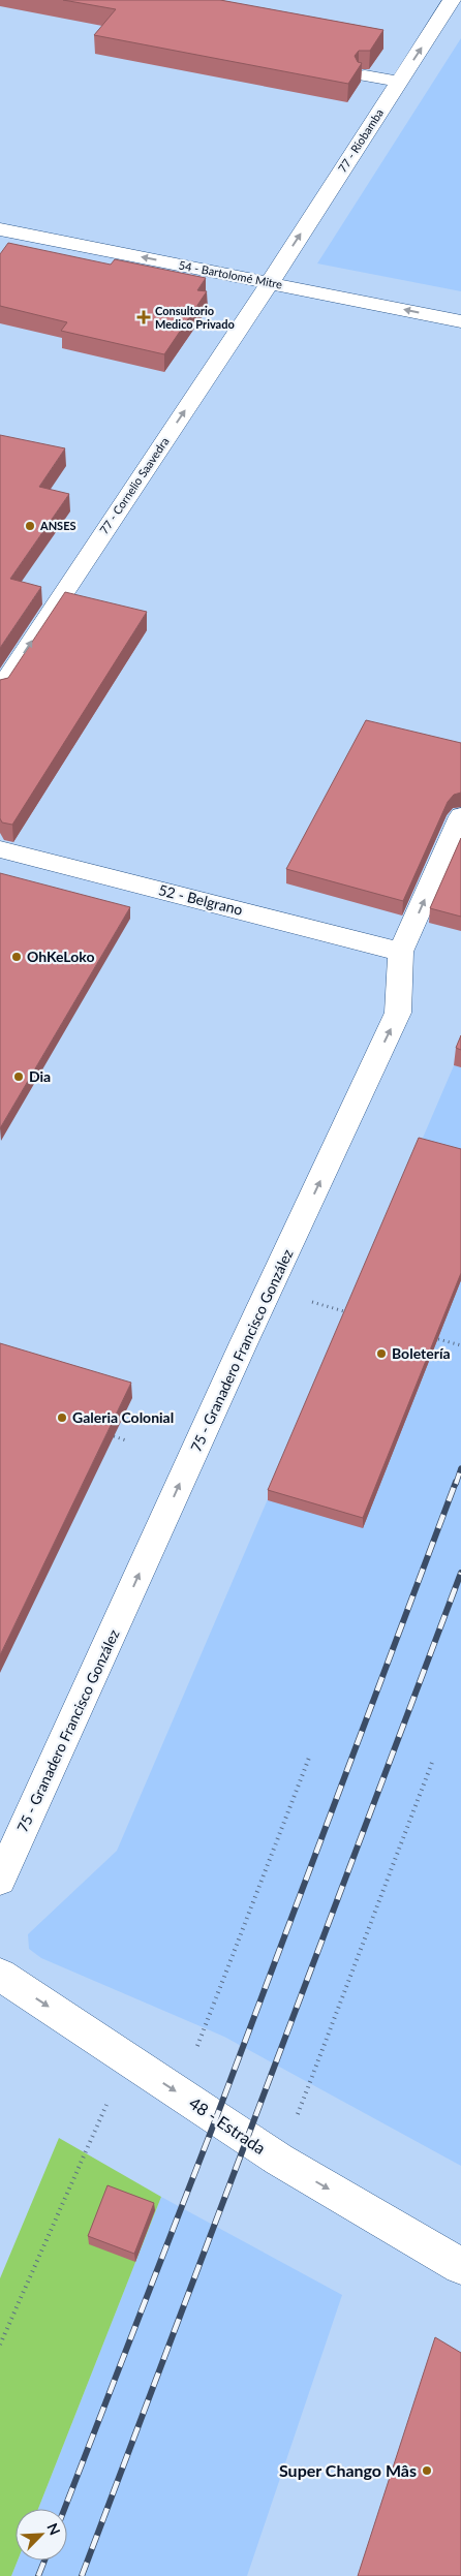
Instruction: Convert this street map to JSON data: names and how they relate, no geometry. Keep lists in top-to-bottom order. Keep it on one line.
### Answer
{"streets":{"street":["77 - Riobamba","54 - Bartolomé Mitre","77 - Cornelio Saavedra","52 - Belgrano","75 - Granadero Francisco González","48 - Estrada"]},"crossings":[["77 - Riobamba","54 - Bartolomé Mitre"],["77 - Riobamba","77 - Cornelio Saavedra"],["54 - Bartolomé Mitre","77 - Cornelio Saavedra"],["52 - Belgrano","75 - Granadero Francisco González"]],"one_way":["77 - Riobamba","54 - Bartolomé Mitre","77 - Cornelio Saavedra","75 - Granadero Francisco González","48 - Estrada"],"places":{"health":["Consultorio Medico Privado"],"other":["ANSES","OhKeLoko","Dia","Boletería","Galeria Colonial","Super Chango Mâs"]},"north":"top right"}
